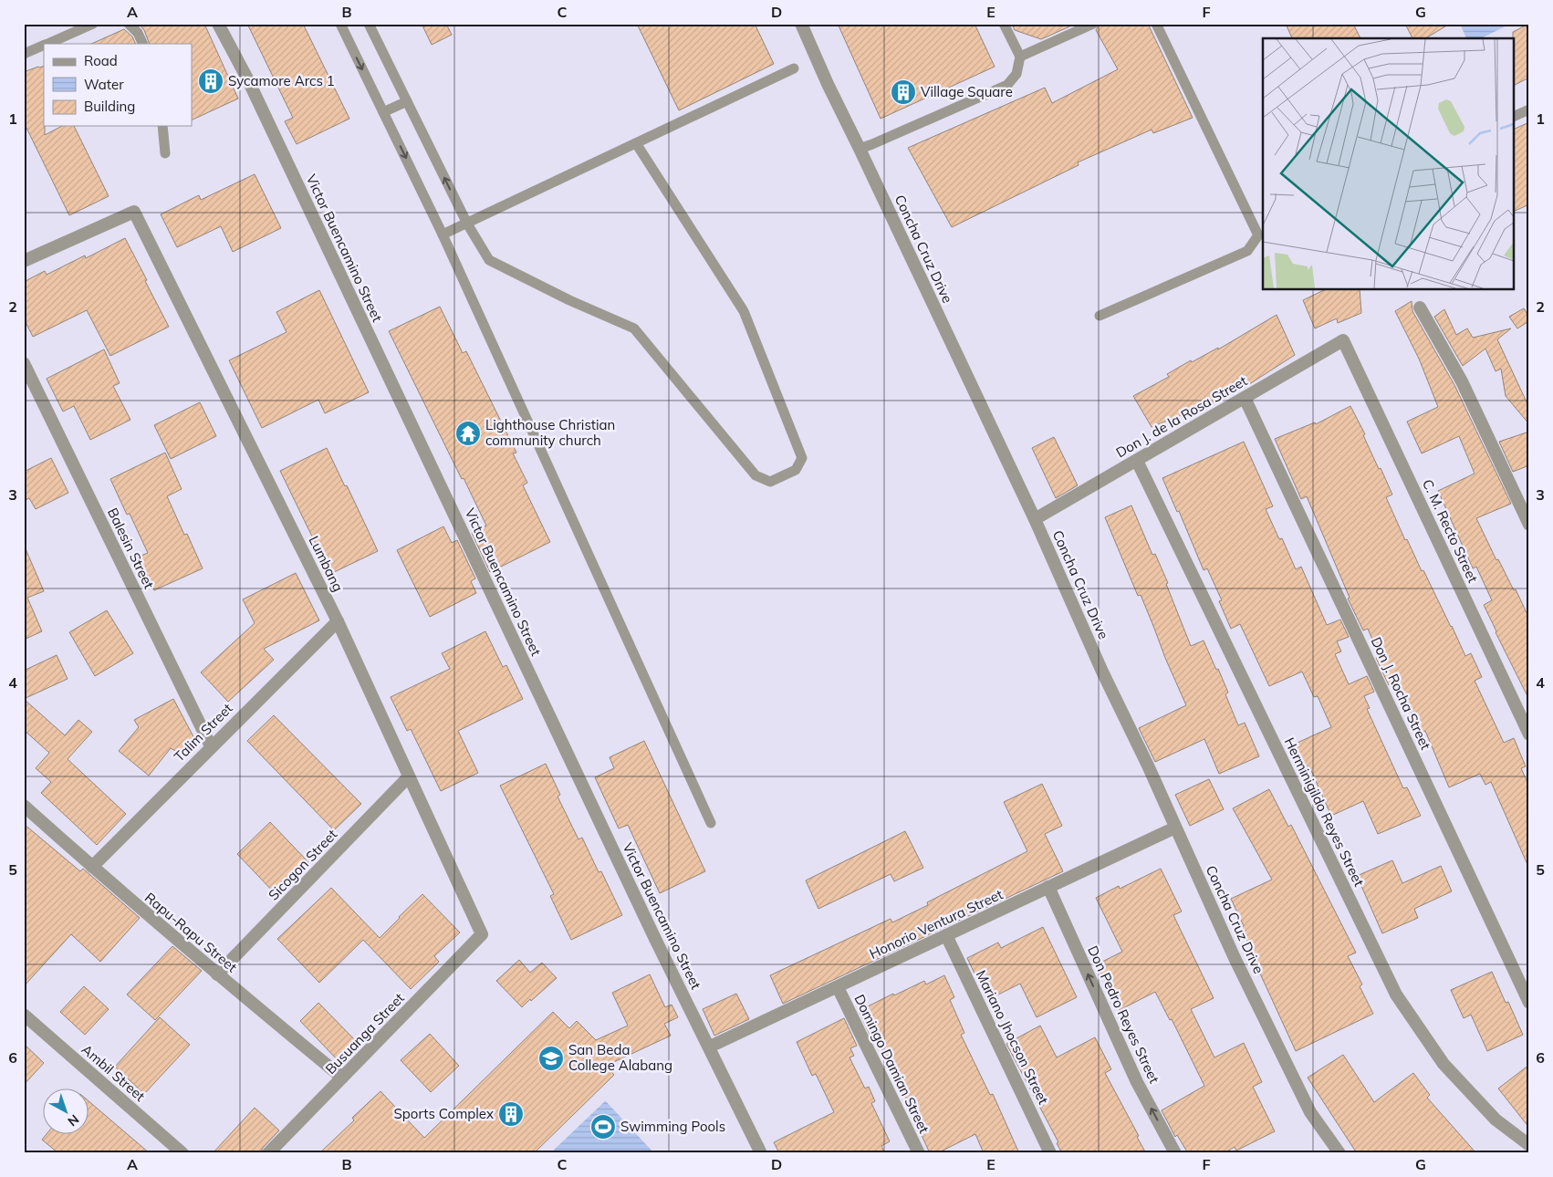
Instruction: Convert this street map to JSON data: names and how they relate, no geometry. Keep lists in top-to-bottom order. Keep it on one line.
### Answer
{"streets":{"street":["Victor Buencamino Street","Concha Cruz Drive","Don J. de la Rosa Street","C. M. Recto Street","Balesin Street","Lumbang","Don J. Rocha Street","Talim Street","Herminigildo Reyes Street","Sicogon Street","Honorio Ventura Street","Rapu-Rapu Street","Don Pedro Reyes Street","Busuanga Street","Mariano Jhocson Street","Domingo Damian Street","Ambil Street"]},"crossings":[["Victor Buencamino Street","Honorio Ventura Street"],["Concha Cruz Drive","Don J. de la Rosa Street"],["Concha Cruz Drive","Honorio Ventura Street"],["Don J. de la Rosa Street","C. M. Recto Street"],["Don J. de la Rosa Street","Don J. Rocha Street"],["Don J. de la Rosa Street","Herminigildo Reyes Street"],["Balesin Street","Talim Street"],["Lumbang","Talim Street"],["Lumbang","Sicogon Street"],["Lumbang","Busuanga Street"],["Talim Street","Rapu-Rapu Street"],["Sicogon Street","Rapu-Rapu Street"],["Honorio Ventura Street","Don Pedro Reyes Street"],["Honorio Ventura Street","Mariano Jhocson Street"],["Honorio Ventura Street","Domingo Damian Street"],["Rapu-Rapu Street","Busuanga Street"]],"one_way":["Don Pedro Reyes Street"],"places":{"building":["Sycamore Arcs 1","Village Square","Sports Complex"],"temple":["Lighthouse Christian community church"],"school or university":["San Beda College Alabang"],"sports":["Swimming Pools"]},"legend":["Road","Water","Building"],"north":"bottom right","grid":{"columns":["A","B","C","D","E","F","G"],"rows":["1","2","3","4","5","6"]}}
